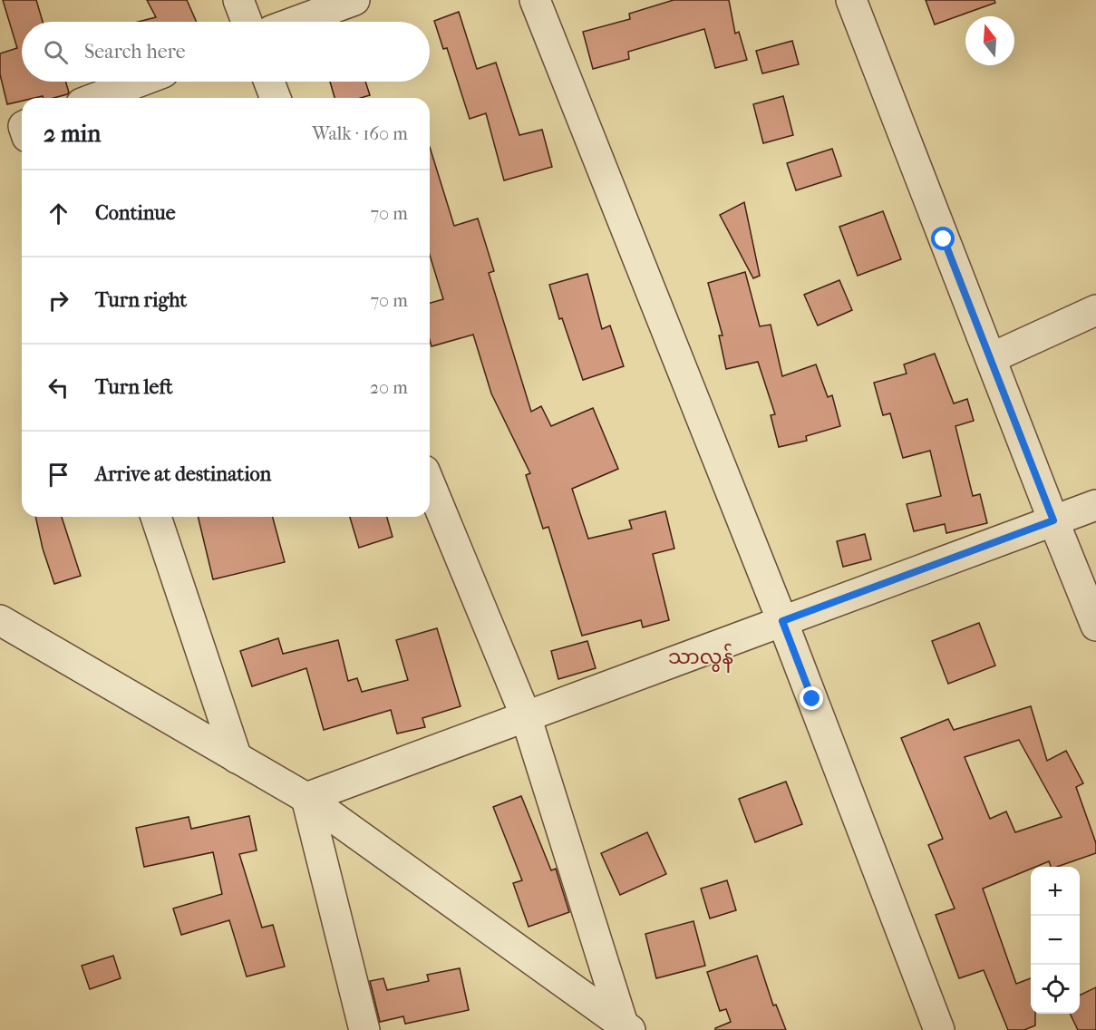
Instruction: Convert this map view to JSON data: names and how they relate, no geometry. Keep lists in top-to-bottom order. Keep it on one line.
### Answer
{"districts":["သာလွန်"],"north":"top","page":{"search":"Search here","heading":["2 min","Walk · 160 m"],"list":[["Continue","70 m"],["Turn right","70 m"],["Turn left","20 m"],"Arrive at destination"],"map_buttons":["+","−"]}}
